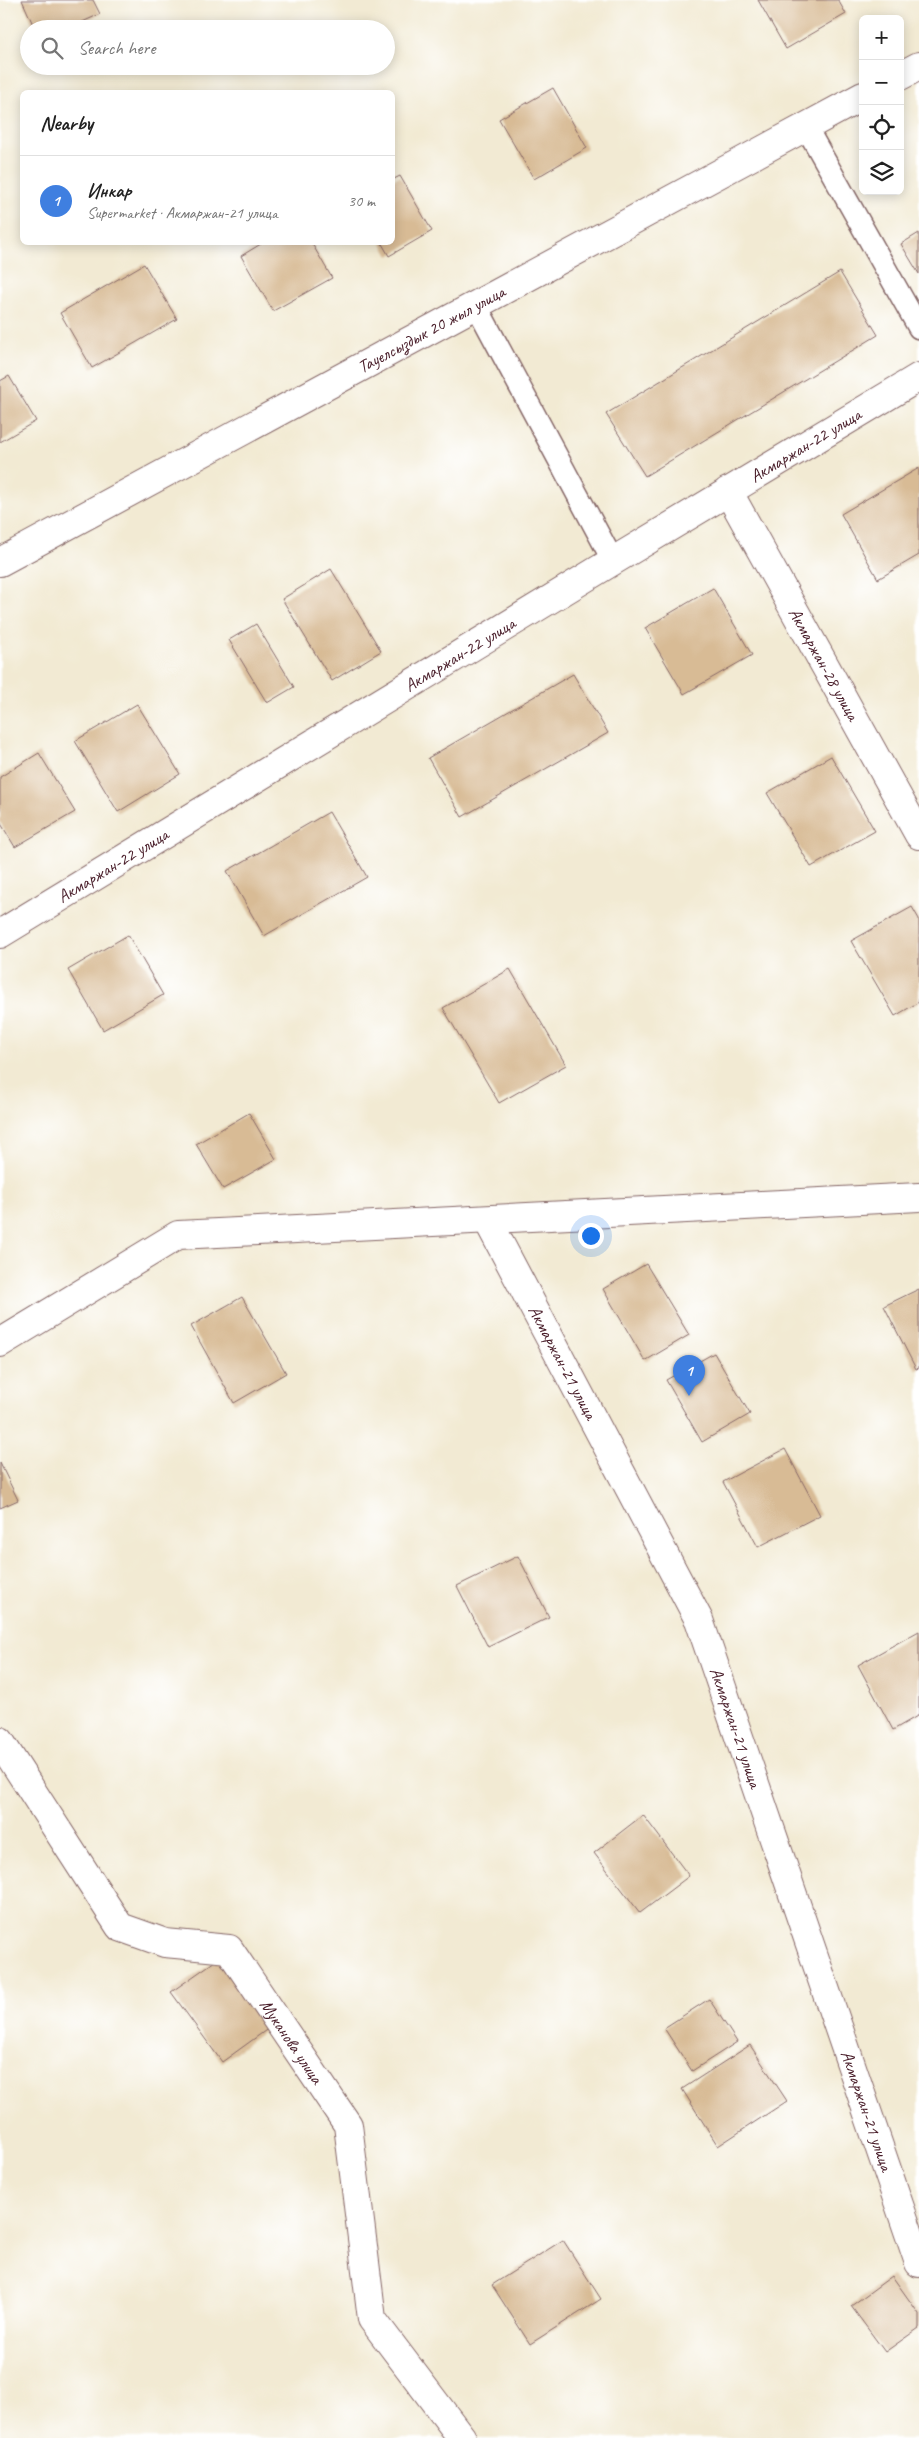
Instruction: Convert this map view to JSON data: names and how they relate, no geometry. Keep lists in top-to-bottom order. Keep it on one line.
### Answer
{"streets":{"street":["Тауелсыздык 20 жыл улица","Акмаржан-22 улица","Акмаржан-28 улица","Акмаржан-21 улица","Муканова улица"]},"crossings":[["Акмаржан-22 улица","Акмаржан-28 улица"]],"page":{"map_buttons":["+","−"],"search":"Search here","heading":"Nearby","list":[{"mark":"1","name":"Инкар","note":"Supermarket · Акмаржан-21 улица","value":"30 m"}],"pins":"1"}}
